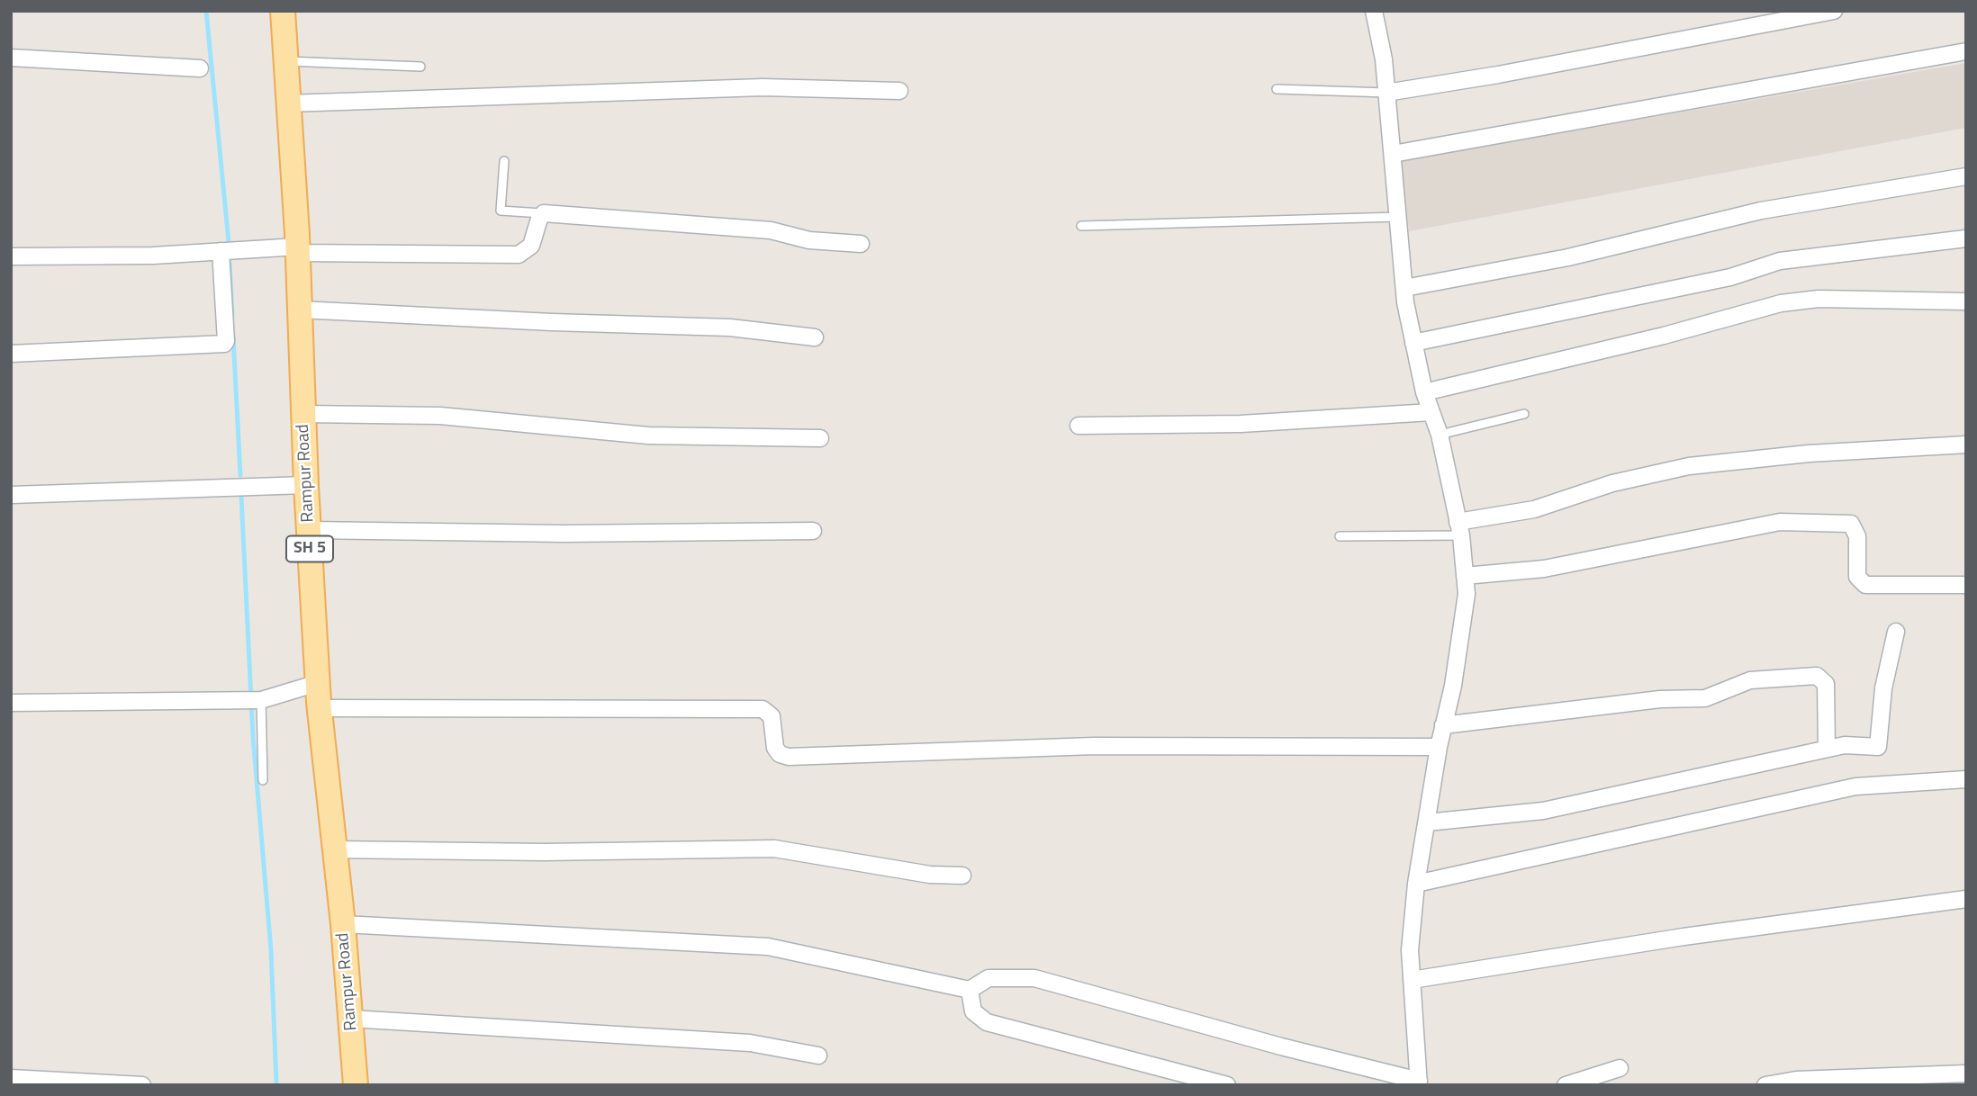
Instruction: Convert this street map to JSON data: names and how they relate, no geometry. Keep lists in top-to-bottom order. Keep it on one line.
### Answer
{"streets":{"main road":["Rampur Road","SH 5"]}}
